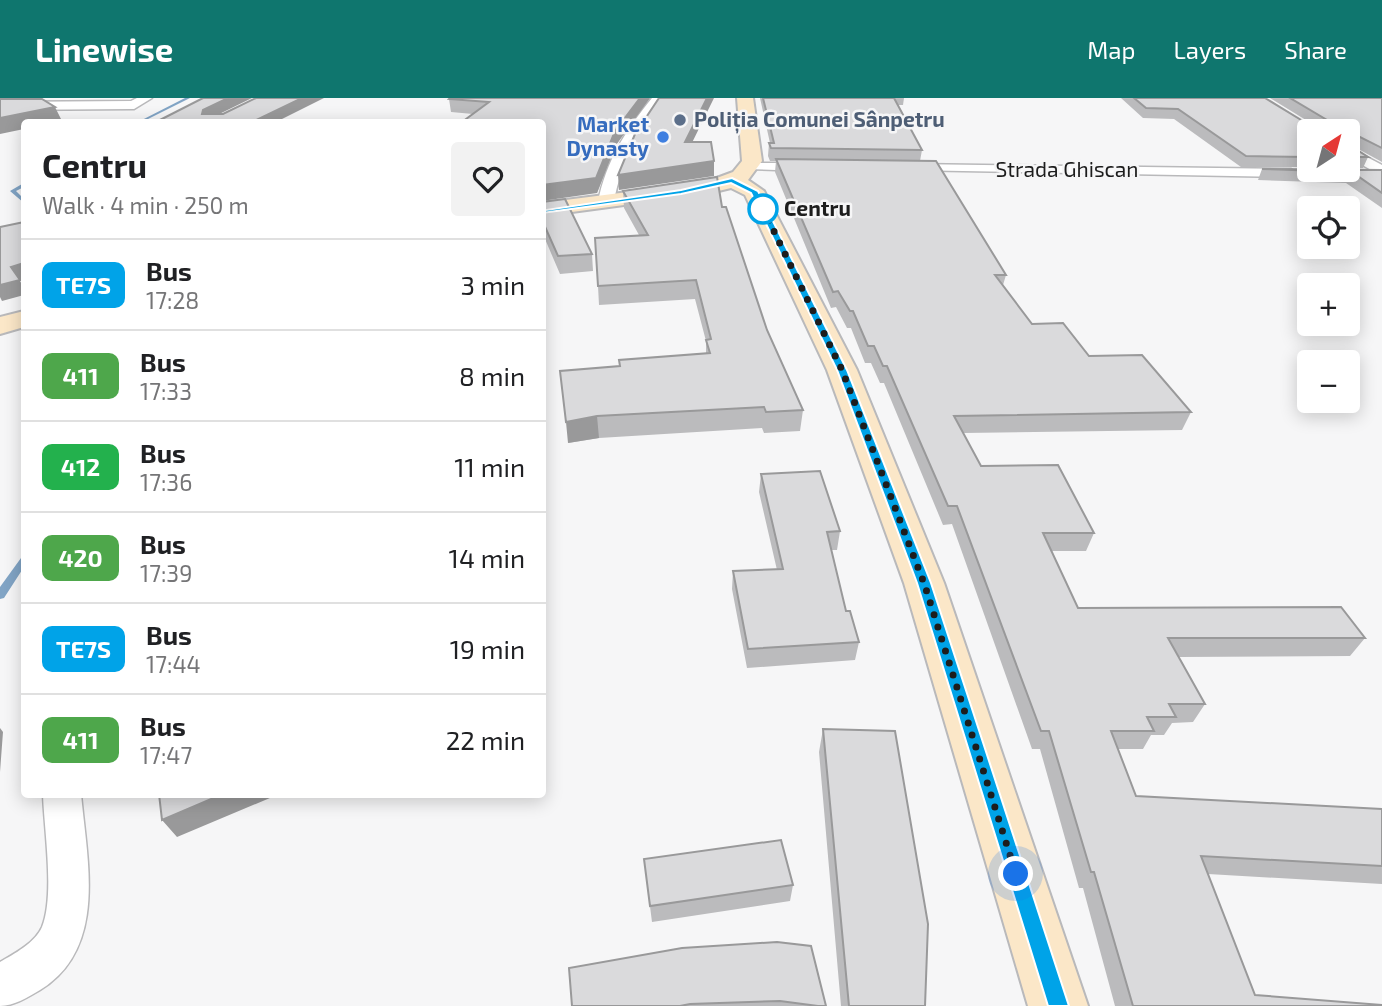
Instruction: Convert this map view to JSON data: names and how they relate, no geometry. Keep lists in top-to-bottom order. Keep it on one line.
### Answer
{"streets":{"street":["Strada Ghiscan"]},"places":["Poliția Comunei Sânpetru","Market Dynasty","Centru"],"lines":["bus line TE7S"],"north":"top right","page":{"header":"Linewise","nav":["Map","Layers","Share"],"map_buttons":["+","−"],"heading":["Centru","Walk · 4 min · 250 m"],"list":[{"mark":"TE7S","name":"Bus","note":"17:28","value":"3 min"},{"mark":"411","name":"Bus","note":"17:33","value":"8 min"},{"mark":"412","name":"Bus","note":"17:36","value":"11 min"},{"mark":"420","name":"Bus","note":"17:39","value":"14 min"},{"mark":"TE7S","name":"Bus","note":"17:44","value":"19 min"},{"mark":"411","name":"Bus","note":"17:47","value":"22 min"}]}}
